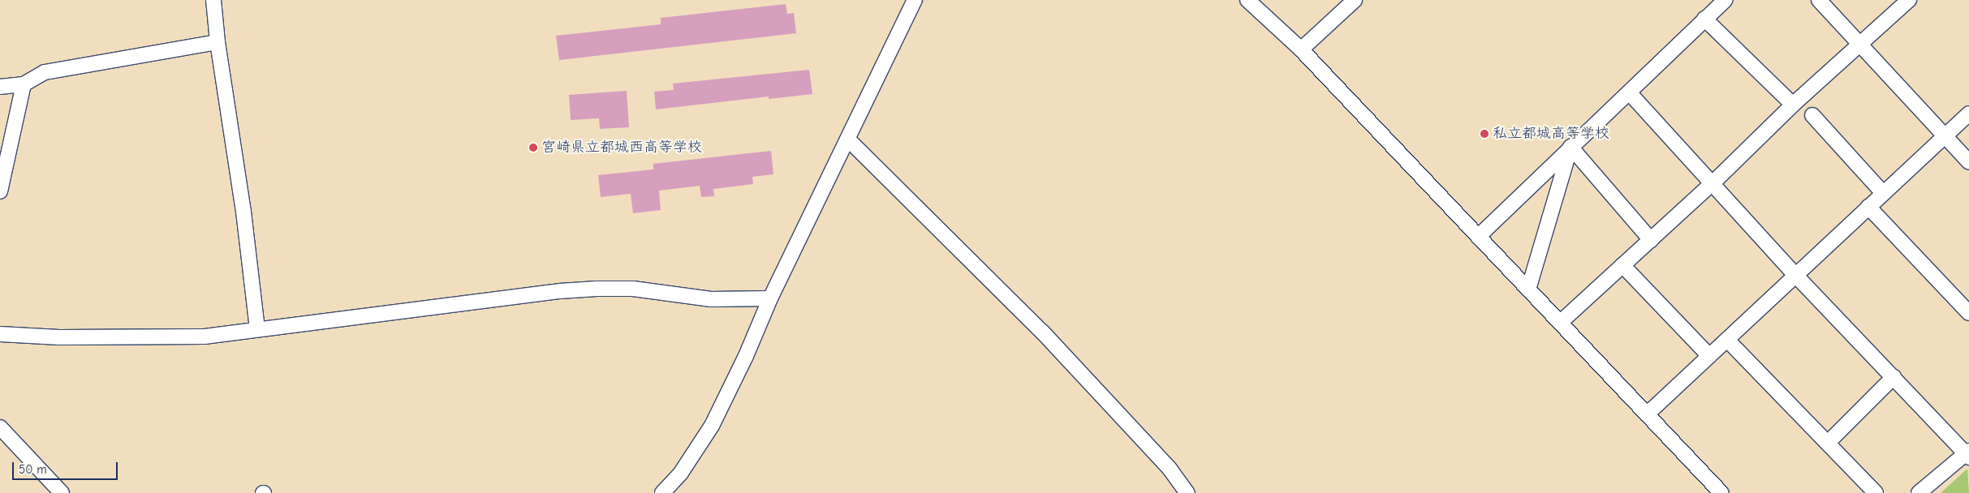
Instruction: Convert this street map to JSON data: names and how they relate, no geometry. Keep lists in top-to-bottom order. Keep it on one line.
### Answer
{"places":["私立都城高等学校","宮崎県立都城西高等学校"],"scale_bar":"50 m"}
